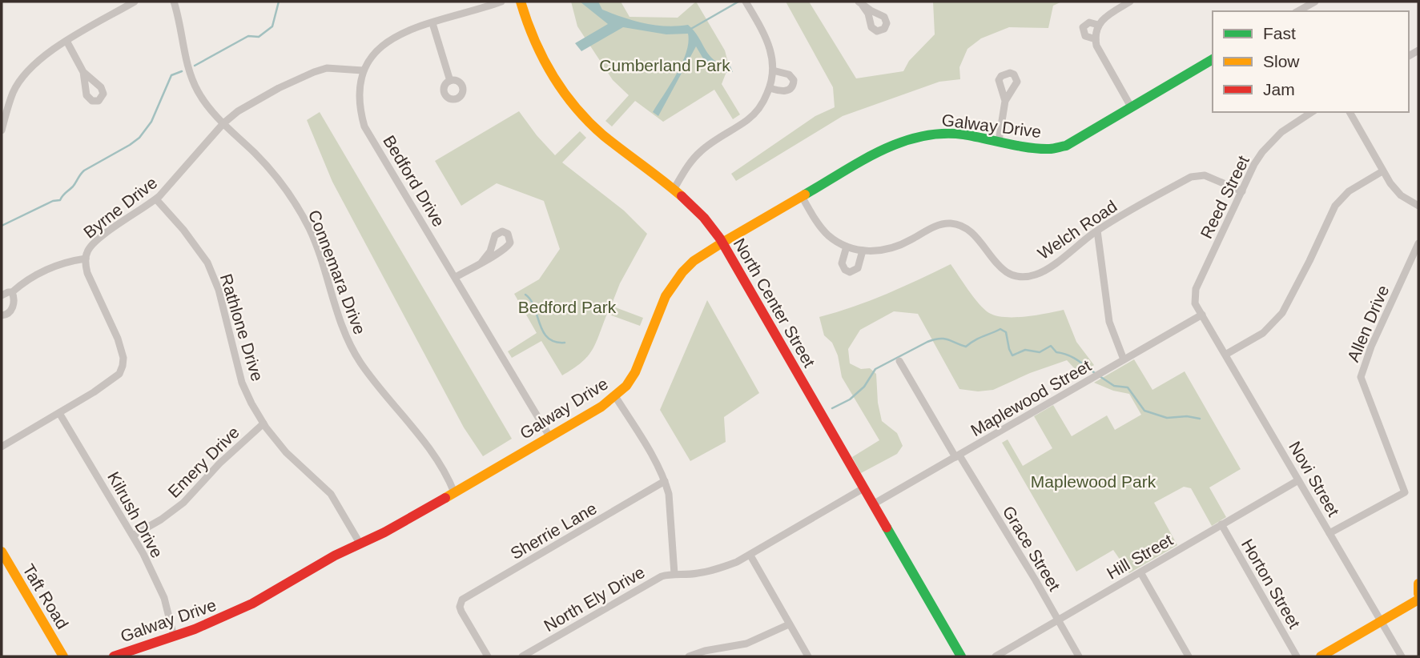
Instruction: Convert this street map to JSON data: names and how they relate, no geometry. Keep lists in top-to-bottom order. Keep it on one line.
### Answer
{"streets":{"street":["Galway Drive","Bedford Drive","Reed Street","Byrne Drive","Welch Road","Connemara Drive","North Center Street","Allen Drive","Rathlone Drive","Maplewood Street","Emery Drive","Novi Street","Kilrush Drive","Sherrie Lane","Grace Street","Hill Street","Horton Street","Taft Road","North Ely Drive"]},"crossings":[["Galway Drive","Bedford Drive"],["Galway Drive","Welch Road"],["Galway Drive","Connemara Drive"],["Galway Drive","North Center Street"],["Galway Drive","Rathlone Drive"],["Galway Drive","Kilrush Drive"],["Bedford Drive","Byrne Drive"],["Reed Street","Welch Road"],["Reed Street","Maplewood Street"],["Reed Street","Novi Street"],["Byrne Drive","Connemara Drive"],["Byrne Drive","Rathlone Drive"],["Byrne Drive","Kilrush Drive"],["North Center Street","Maplewood Street"],["North Center Street","North Ely Drive"],["Allen Drive","Novi Street"],["Rathlone Drive","Emery Drive"],["Maplewood Street","Novi Street"],["Maplewood Street","Grace Street"],["Emery Drive","Kilrush Drive"],["Novi Street","Hill Street"],["Grace Street","Hill Street"],["Hill Street","Horton Street"]],"parks":["Cumberland Park","Bedford Park","Maplewood Park"],"legend":["Fast","Slow","Jam"]}
